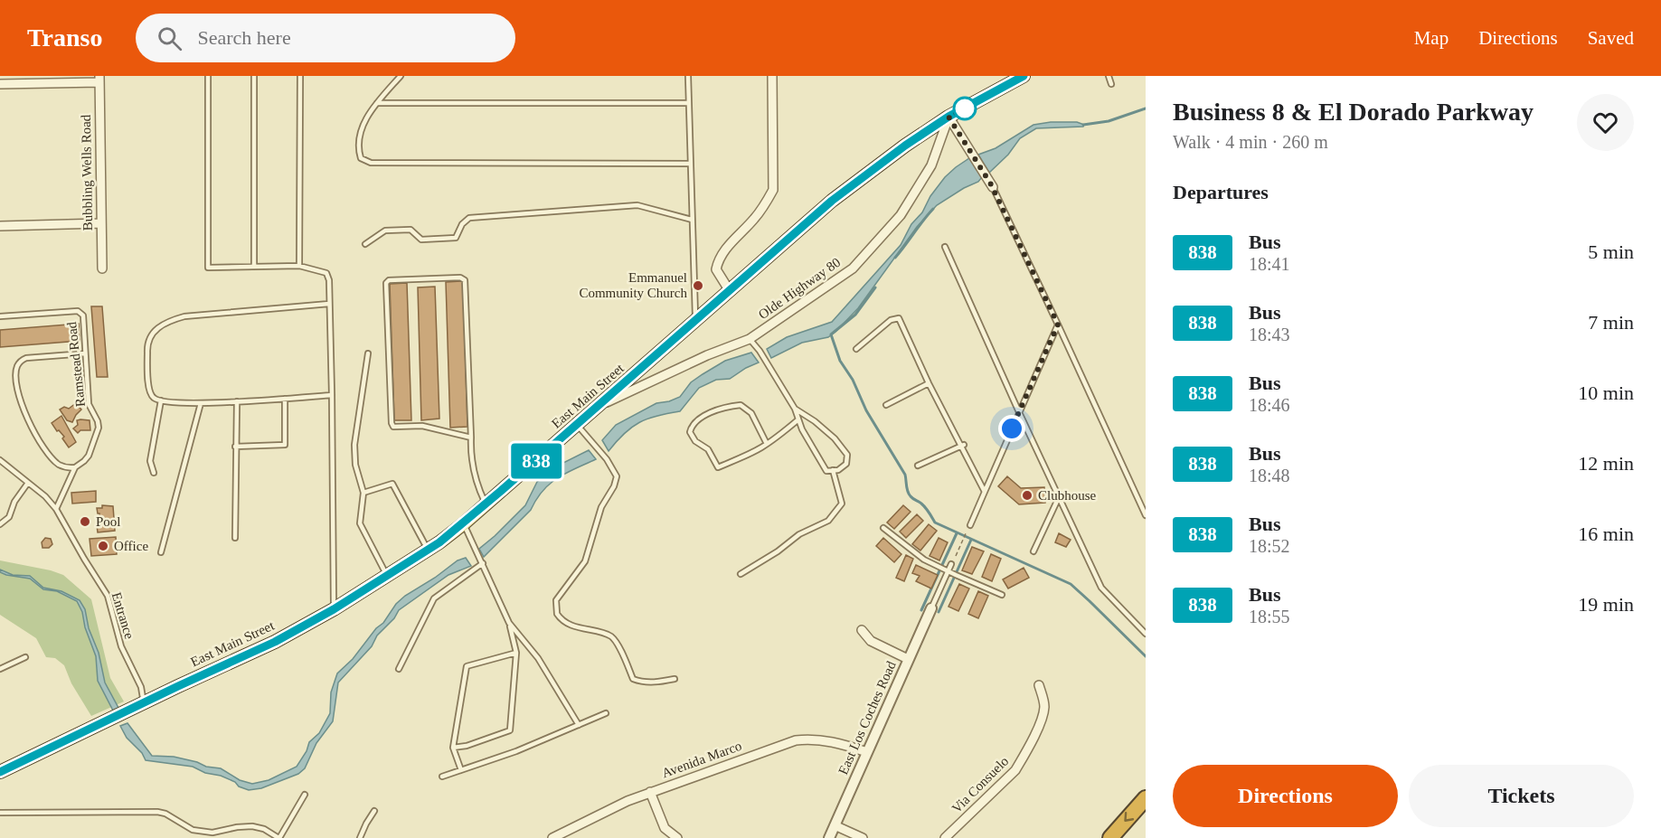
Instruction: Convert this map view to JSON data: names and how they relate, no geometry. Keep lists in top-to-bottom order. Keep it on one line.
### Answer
{"streets":{"main road":["East Main Street"],"street":["Bubbling Wells Road","Olde Highway 80","East Los Coches Road","Avenida Marco","Via Consuelo"],"lane":["Ramstead Road","Entrance"]},"crossings":[["Olde Highway 80","East Main Street"],["Ramstead Road","Entrance"],["East Main Street","Entrance"],["East Los Coches Road","Avenida Marco"]],"places":["Emmanuel Community Church","Clubhouse","Pool","Office"],"lines":["bus line 838"],"page":{"header":"Transo","search":"Search here","nav":["Map","Directions","Saved"],"on_map":"838","heading":[["Business 8 & El Dorado Parkway","Walk · 4 min · 260 m"],"Departures"],"list":[{"mark":"838","name":"Bus","note":"18:41","value":"5 min"},{"mark":"838","name":"Bus","note":"18:43","value":"7 min"},{"mark":"838","name":"Bus","note":"18:46","value":"10 min"},{"mark":"838","name":"Bus","note":"18:48","value":"12 min"},{"mark":"838","name":"Bus","note":"18:52","value":"16 min"},{"mark":"838","name":"Bus","note":"18:55","value":"19 min"}],"buttons":["Directions","Tickets"]}}
